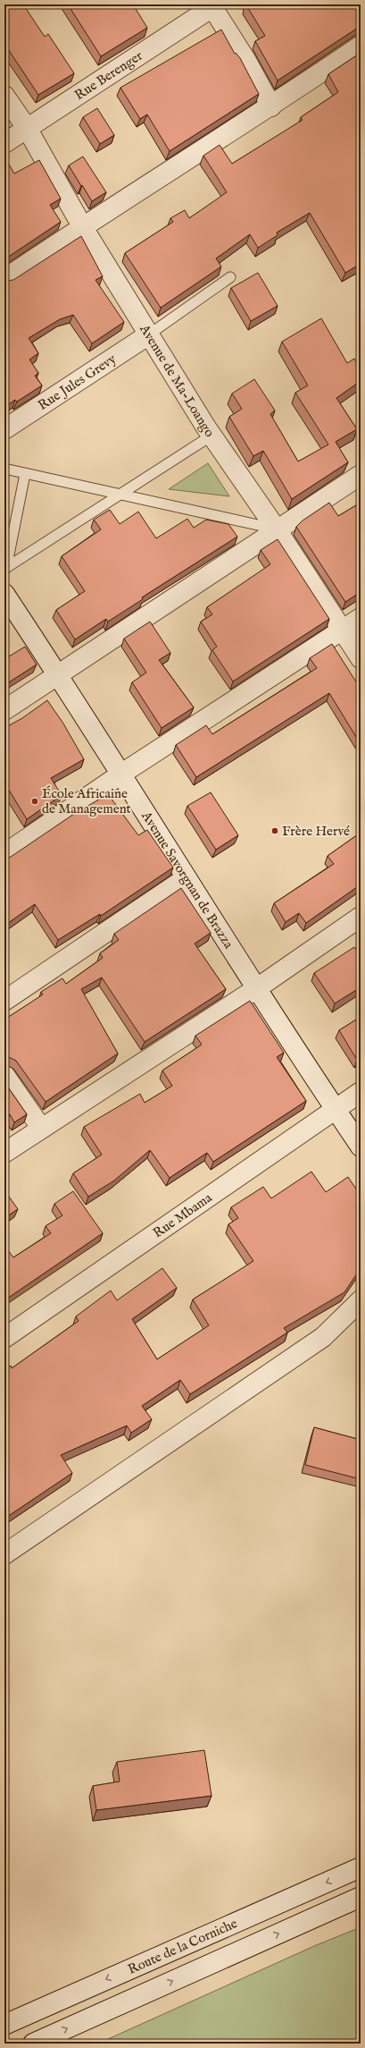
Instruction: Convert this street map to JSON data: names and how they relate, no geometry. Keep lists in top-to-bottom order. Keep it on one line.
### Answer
{"streets":{"street":["Rue Berenger","Avenue de Ma-Loango","Rue Jules Grevy","Avenue Savorgnan de Brazza","Rue Mbama","Route de la Corniche"]},"crossings":[["Rue Berenger","Avenue de Ma-Loango"],["Avenue de Ma-Loango","Rue Jules Grevy"],["Avenue Savorgnan de Brazza","Rue Mbama"]],"places":["École Africaine de Management","Frère Hervé"]}
